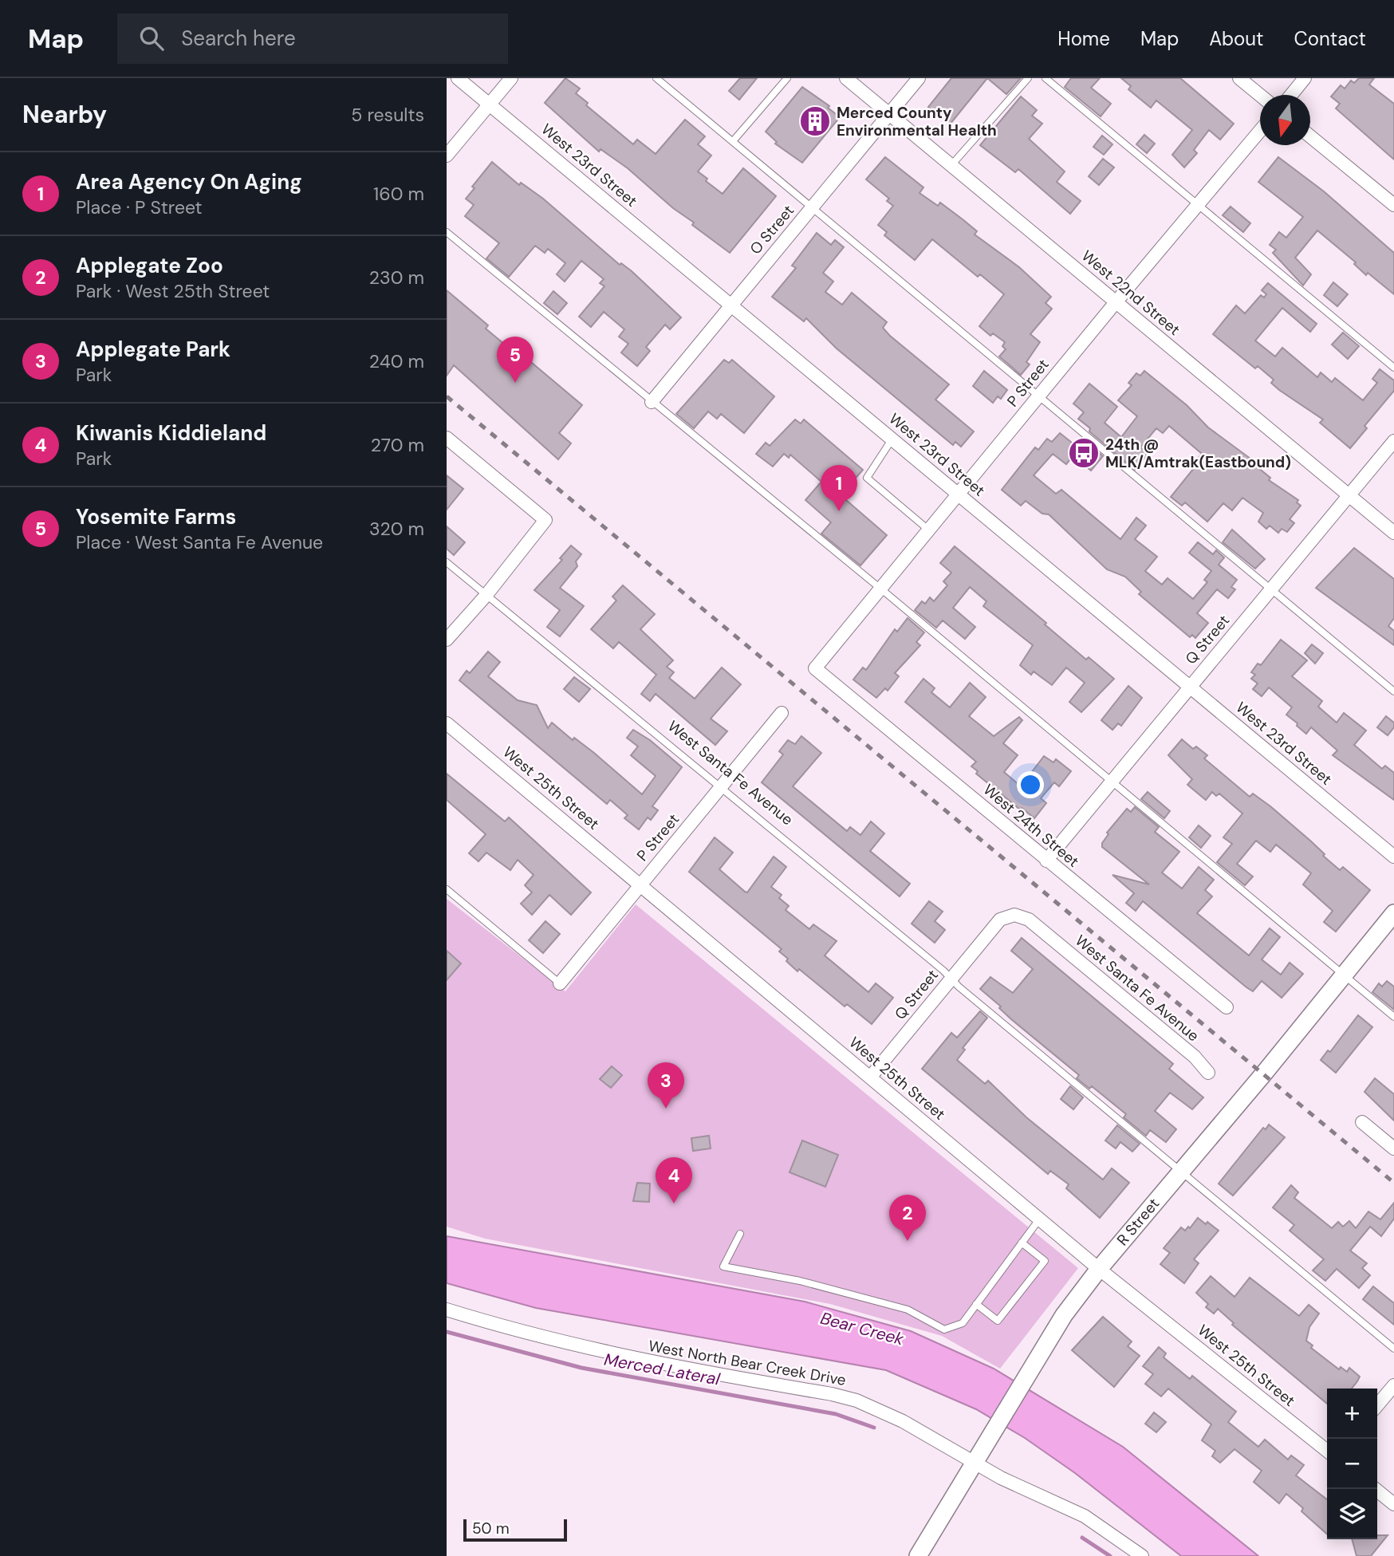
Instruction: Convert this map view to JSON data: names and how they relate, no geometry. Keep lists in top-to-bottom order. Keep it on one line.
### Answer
{"streets":{"street":["West 23rd Street","O Street","West 22nd Street","P Street","Q Street","West Santa Fe Avenue","West 25th Street","West 24th Street","R Street","West North Bear Creek Drive"]},"crossings":[["West 23rd Street","O Street"],["West 23rd Street","P Street"],["West 23rd Street","Q Street"],["O Street","West 22nd Street"],["West 22nd Street","P Street"],["West 22nd Street","Q Street"],["P Street","West Santa Fe Avenue"],["P Street","West 25th Street"],["P Street","West 24th Street"],["Q Street","West Santa Fe Avenue"],["Q Street","West 25th Street"],["Q Street","West 24th Street"],["West Santa Fe Avenue","R Street"],["West 25th Street","R Street"],["R Street","West North Bear Creek Drive"]],"water":["Bear Creek","Merced Lateral"],"places":{"building":["Merced County Environmental Health"],"bus stop":["24th @ MLK/Amtrak(Eastbound)"]},"scale_bar":"50 m","north":"bottom","page":{"header":"Map","search":"Search here","nav":["Home","Map","About","Contact"],"heading":["Nearby","5 results"],"list":[{"mark":"1","name":"Area Agency On Aging","note":"Place · P Street","value":"160 m"},{"mark":"2","name":"Applegate Zoo","note":"Park · West 25th Street","value":"230 m"},{"mark":"3","name":"Applegate Park","note":"Park","value":"240 m"},{"mark":"4","name":"Kiwanis Kiddieland","note":"Park","value":"270 m"},{"mark":"5","name":"Yosemite Farms","note":"Place · West Santa Fe Avenue","value":"320 m"}],"pins":["5","1","3","4","2"],"map_buttons":["+","−"],"scale":"50 m"}}
